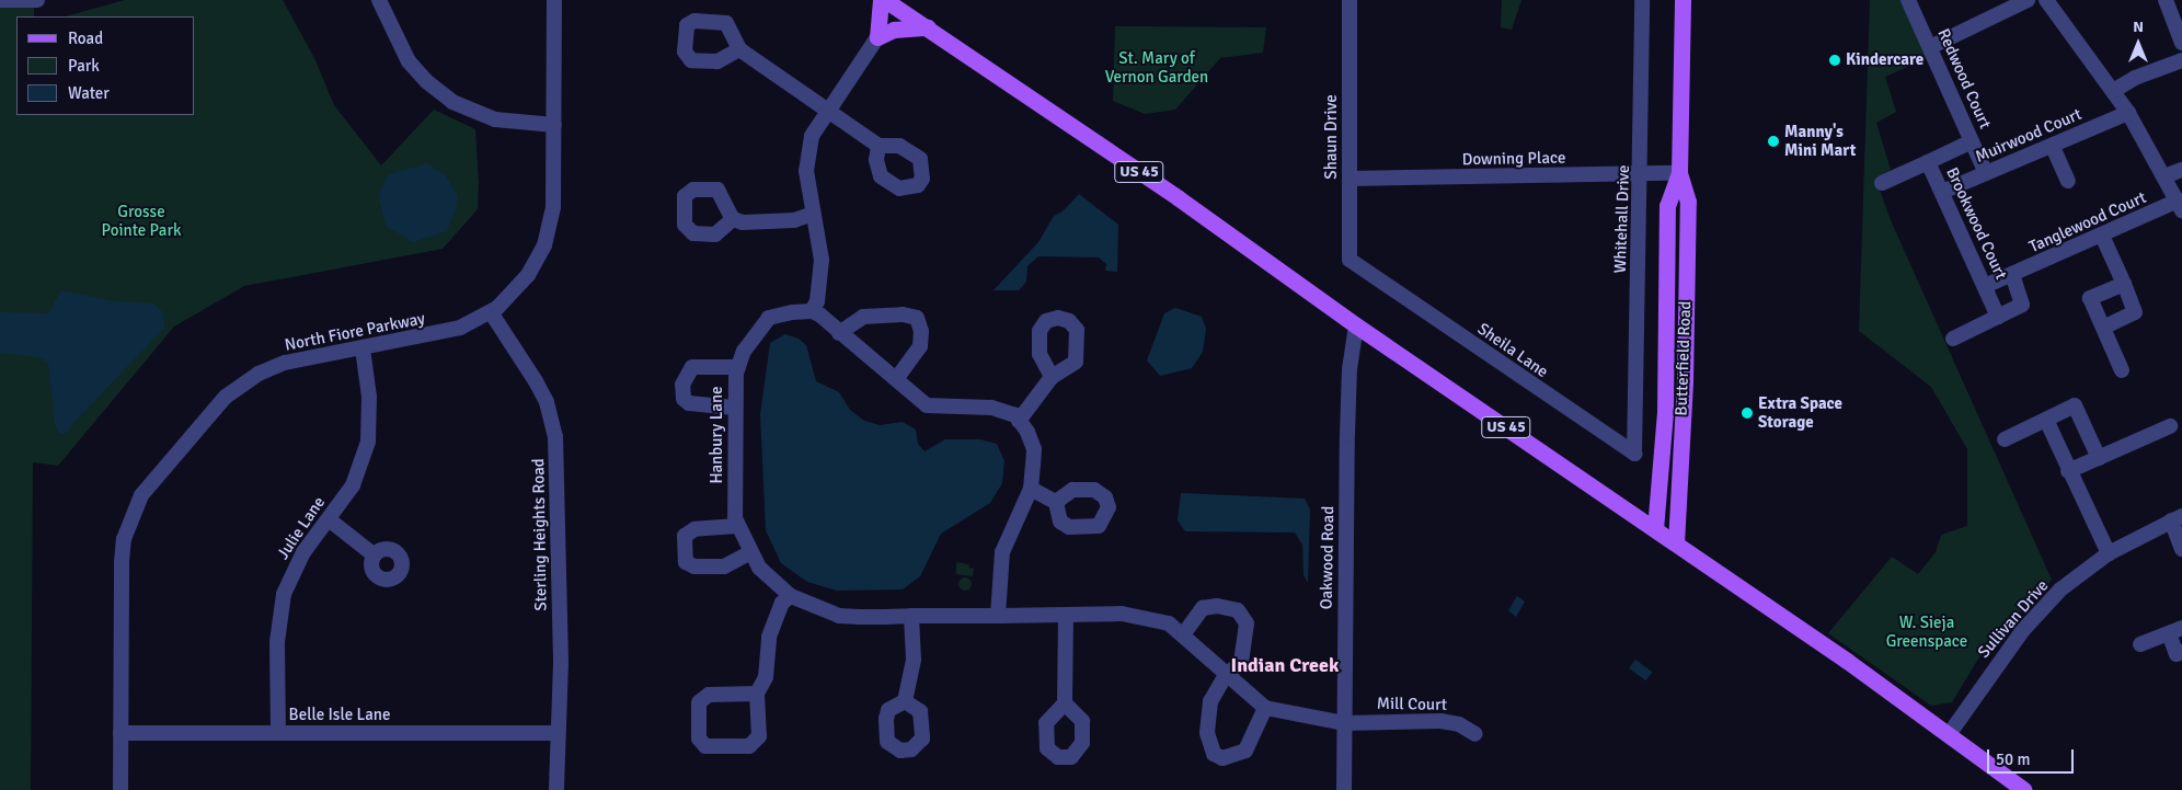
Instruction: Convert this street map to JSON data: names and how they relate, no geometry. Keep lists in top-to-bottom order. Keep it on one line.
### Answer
{"streets":{"main road":["US 45","Butterfield Road"],"street":["Redwood Court","Muirwood Court","Shaun Drive","Downing Place","Whitehall Drive","Tanglewood Court","Brookwood Court","North Fiore Parkway","Sheila Lane","Hanbury Lane","Julie Lane","Sterling Heights Road","Oakwood Road","Sullivan Drive","Mill Court","Belle Isle Lane"]},"crossings":[["Redwood Court","Muirwood Court"],["Muirwood Court","Brookwood Court"],["Shaun Drive","Downing Place"],["Shaun Drive","Sheila Lane"],["Downing Place","Whitehall Drive"],["Downing Place","Butterfield Road"],["US 45","Butterfield Road"],["US 45","Oakwood Road"],["US 45","Sullivan Drive"],["Whitehall Drive","Sheila Lane"],["Tanglewood Court","Brookwood Court"],["North Fiore Parkway","Julie Lane"],["North Fiore Parkway","Sterling Heights Road"],["North Fiore Parkway","Belle Isle Lane"],["Hanbury Lane","Oakwood Road"],["Hanbury Lane","Mill Court"],["Julie Lane","Belle Isle Lane"],["Sterling Heights Road","Belle Isle Lane"],["Oakwood Road","Mill Court"]],"districts":["Indian Creek"],"parks":["St. Mary of Vernon Garden","Grosse Pointe Park","W. Sieja Greenspace"],"places":["Kindercare","Manny's Mini Mart","Extra Space Storage"],"legend":["Road","Park","Water"],"scale_bar":"50 m","north":"top"}
